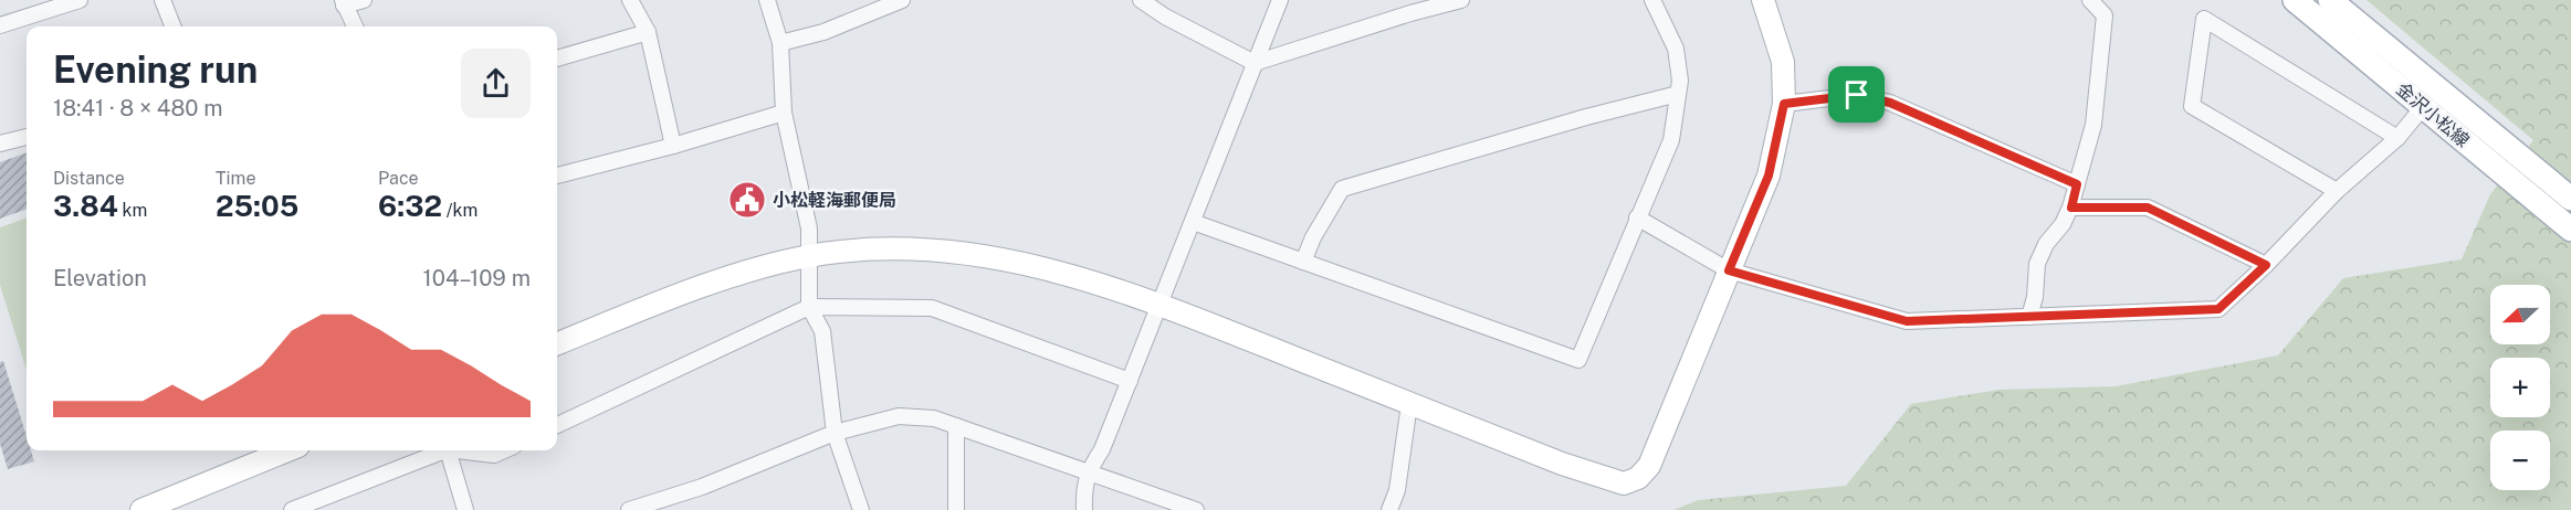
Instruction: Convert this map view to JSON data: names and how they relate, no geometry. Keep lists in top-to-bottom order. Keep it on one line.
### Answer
{"streets":{"main road":["金沢小松線"]},"places":{"public building":["小松軽海郵便局"]},"north":"left","page":{"heading":["Evening run","18:41 · 8 × 480 m"],"stats":[["Distance","3.84 km"],["Time","25:05"],["Pace","6:32 /km"]],"chart":["Elevation","104–109 m"],"map_buttons":["+","−"]}}
